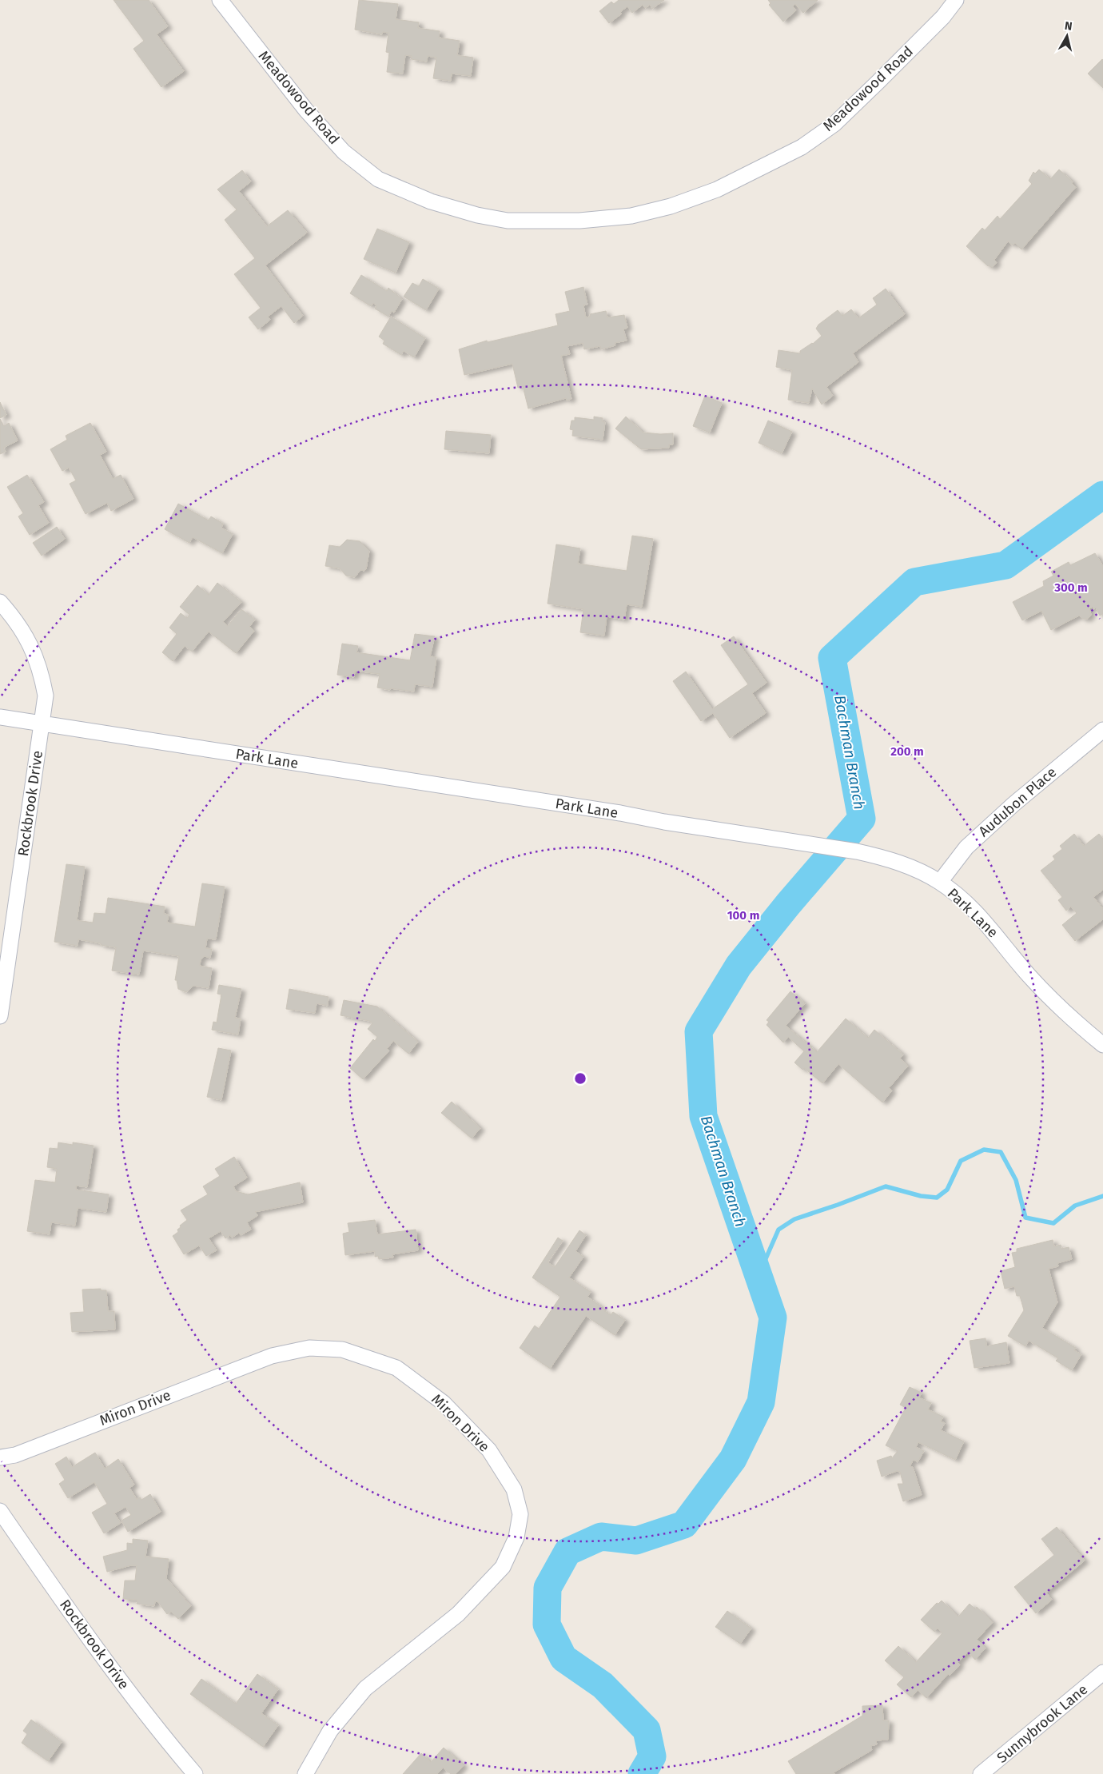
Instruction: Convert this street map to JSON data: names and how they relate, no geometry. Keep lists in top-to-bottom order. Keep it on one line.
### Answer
{"streets":{"street":["Meadowood Road","Park Lane","Audubon Place","Rockbrook Drive","Miron Drive","Sunnybrook Lane"]},"crossings":[["Park Lane","Audubon Place"],["Park Lane","Rockbrook Drive"]],"water":["Bachman Branch"],"north":"top","rings":["300 m","200 m","100 m"]}
